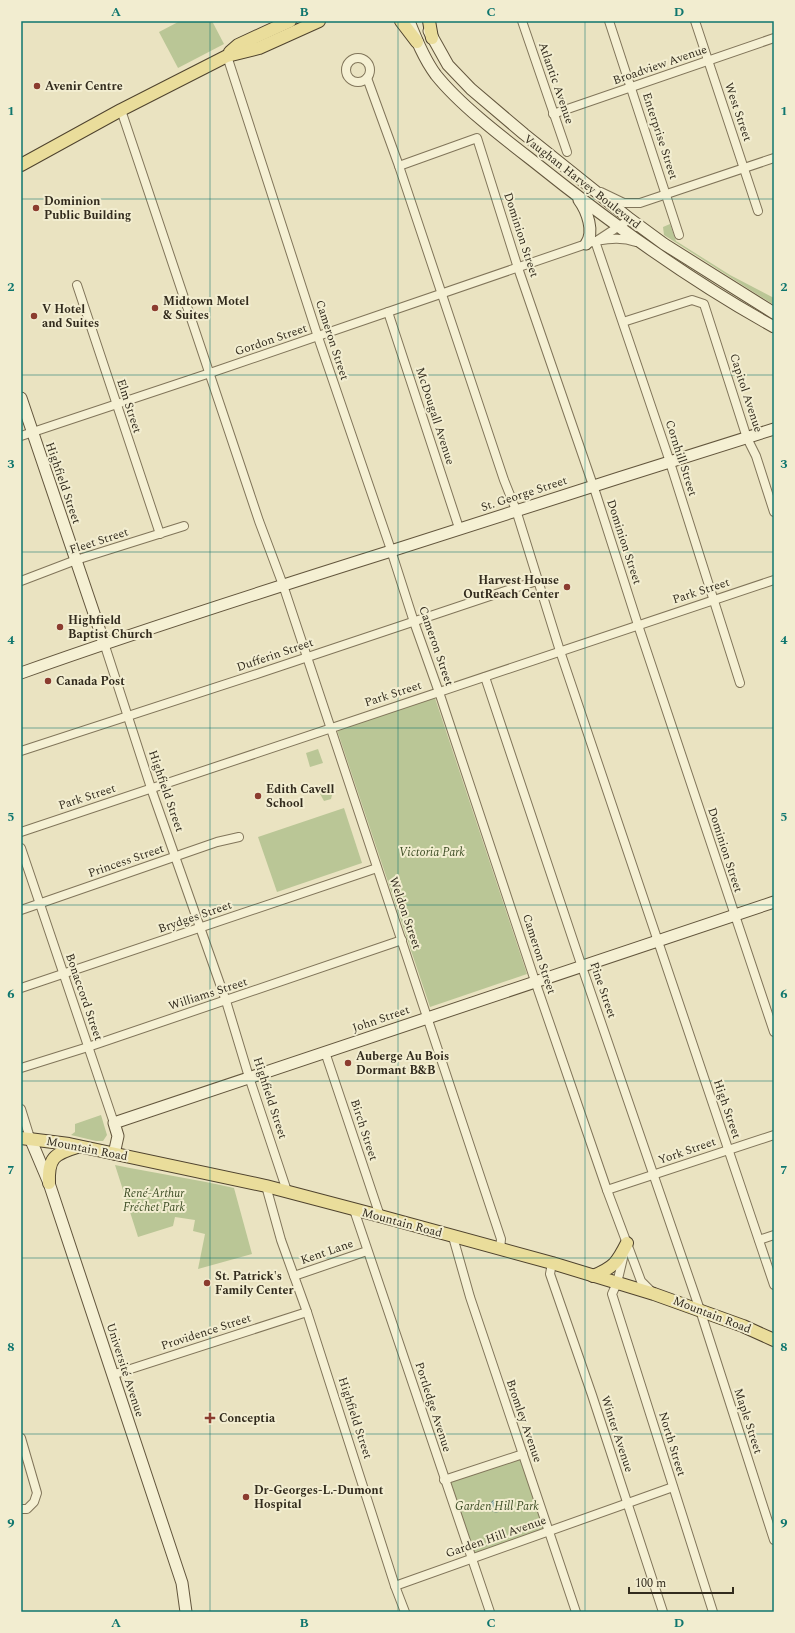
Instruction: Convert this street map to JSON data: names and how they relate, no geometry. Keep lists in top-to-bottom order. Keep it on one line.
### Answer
{"streets":{"main road":["Vaughan Harvey Boulevard","Highfield Street","St. George Street","Bonaccord Street","John Street","Mountain Road","Université Avenue"],"street":["Broadview Avenue","Atlantic Avenue","West Street","Enterprise Street","Dominion Street","Gordon Street","Cameron Street","Capitol Avenue","Elm Street","McDougall Avenue","Cornhill Street","Fleet Street","Park Street","Dufferin Street","Princess Street","Weldon Street","Brydges Street","Pine Street","Williams Street","High Street","Birch Street","York Street","Kent Lane","Providence Street","Portledge Avenue","Bromley Avenue","Maple Street","Winter Avenue","North Street","Garden Hill Avenue"]},"crossings":[["Broadview Avenue","Atlantic Avenue"],["Broadview Avenue","West Street"],["Broadview Avenue","Enterprise Street"],["Vaughan Harvey Boulevard","Gordon Street"],["Dominion Street","Gordon Street"],["Dominion Street","St. George Street"],["Dominion Street","Park Street"],["Dominion Street","John Street"],["Dominion Street","High Street"],["Gordon Street","Cameron Street"],["Gordon Street","Elm Street"],["Gordon Street","McDougall Avenue"],["Gordon Street","Cornhill Street"],["Gordon Street","Highfield Street"],["Gordon Street","Weldon Street"],["Gordon Street","High Street"],["Cameron Street","St. George Street"],["Cameron Street","Park Street"],["Cameron Street","Dufferin Street"],["Cameron Street","John Street"],["Cameron Street","Mountain Road"],["Cameron Street","York Street"],["Capitol Avenue","Cornhill Street"],["Capitol Avenue","St. George Street"],["Elm Street","Fleet Street"],["McDougall Avenue","St. George Street"],["Cornhill Street","St. George Street"],["Cornhill Street","Park Street"],["Highfield Street","St. George Street"],["Highfield Street","Fleet Street"],["Highfield Street","Park Street"],["Highfield Street","Dufferin Street"],["Highfield Street","Princess Street"],["Highfield Street","Brydges Street"],["Highfield Street","Williams Street"],["Highfield Street","John Street"],["Highfield Street","Mountain Road"],["Highfield Street","Kent Lane"],["Highfield Street","Providence Street"],["Highfield Street","Garden Hill Avenue"],["St. George Street","Weldon Street"],["St. George Street","High Street"],["Park Street","Weldon Street"],["Park Street","Pine Street"],["Park Street","High Street"],["Dufferin Street","Weldon Street"],["Dufferin Street","High Street"],["Princess Street","Bonaccord Street"],["Weldon Street","Brydges Street"],["Weldon Street","Williams Street"],["Weldon Street","John Street"],["Weldon Street","Mountain Road"],["Brydges Street","Bonaccord Street"],["Pine Street","John Street"],["Pine Street","Mountain Road"],["Pine Street","York Street"],["Pine Street","Maple Street"],["Williams Street","Bonaccord Street"],["Bonaccord Street","John Street"],["Bonaccord Street","Mountain Road"],["John Street","High Street"],["John Street","Birch Street"],["High Street","York Street"],["Birch Street","Mountain Road"],["Mountain Road","Université Avenue"],["Mountain Road","Portledge Avenue"],["Mountain Road","Bromley Avenue"],["Mountain Road","Maple Street"],["Mountain Road","Winter Avenue"],["Mountain Road","North Street"],["Kent Lane","Portledge Avenue"],["Providence Street","Université Avenue"],["Portledge Avenue","Garden Hill Avenue"],["Bromley Avenue","Garden Hill Avenue"],["Winter Avenue","Garden Hill Avenue"],["North Street","Garden Hill Avenue"]],"parks":["Victoria Park","René-Arthur Fréchet Park","Garden Hill Park"],"places":{"other":["Avenir Centre","Dominion Public Building","Midtown Motel & Suites","V Hotel and Suites","Harvest House OutReach Center","Highfield Baptist Church","Canada Post","Edith Cavell School","Auberge Au Bois Dormant B&B","St. Patrick's Family Center","Dr-Georges-L.-Dumont Hospital"],"health":["Conceptia"]},"scale_bar":"100 m","grid":{"columns":["A","B","C","D"],"rows":["1","2","3","4","5","6","7","8","9"]}}
